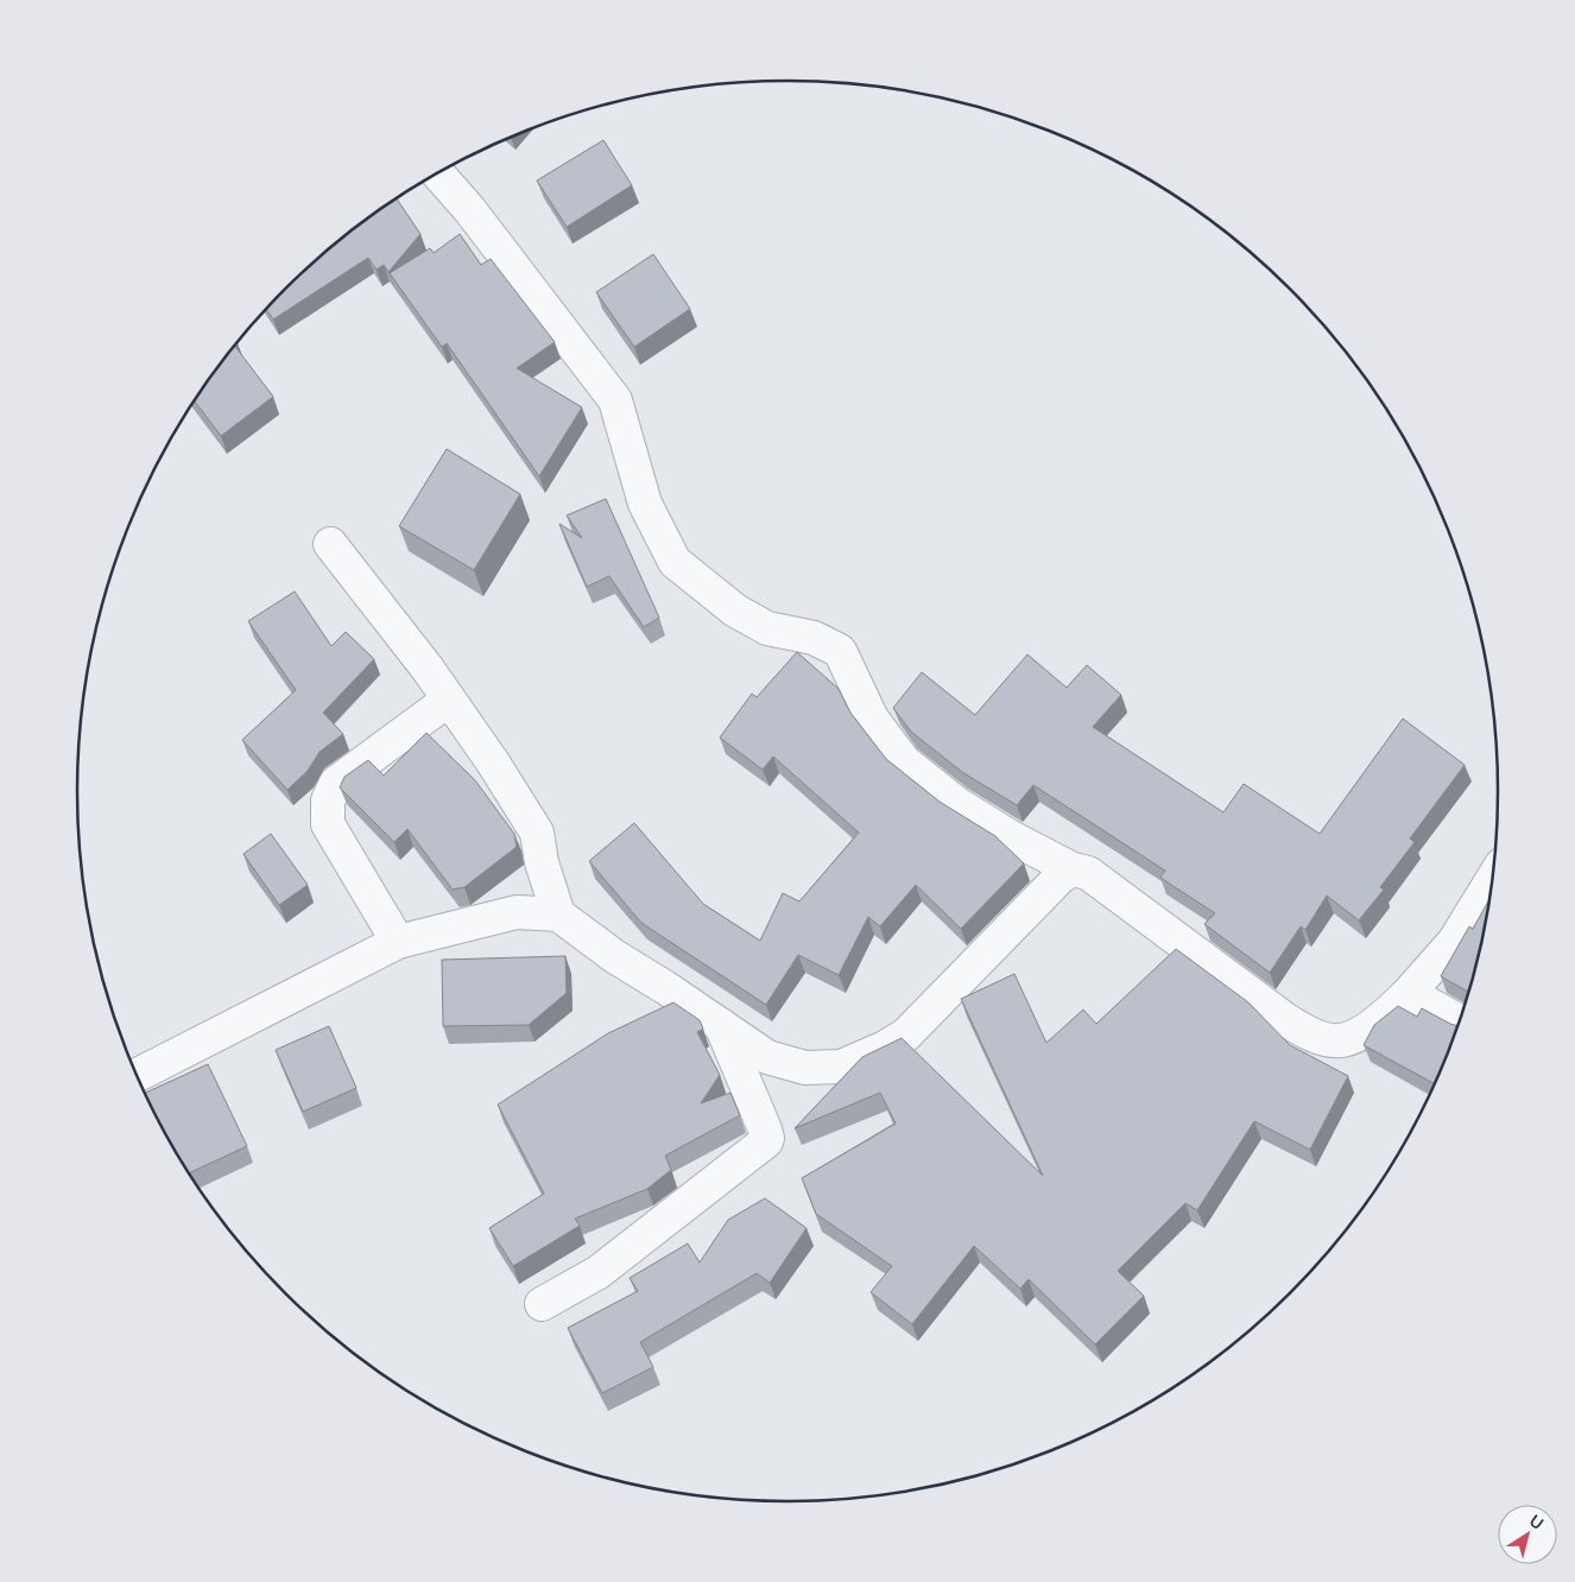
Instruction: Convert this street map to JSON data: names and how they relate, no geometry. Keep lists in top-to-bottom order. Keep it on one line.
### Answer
{"north":"top right"}
